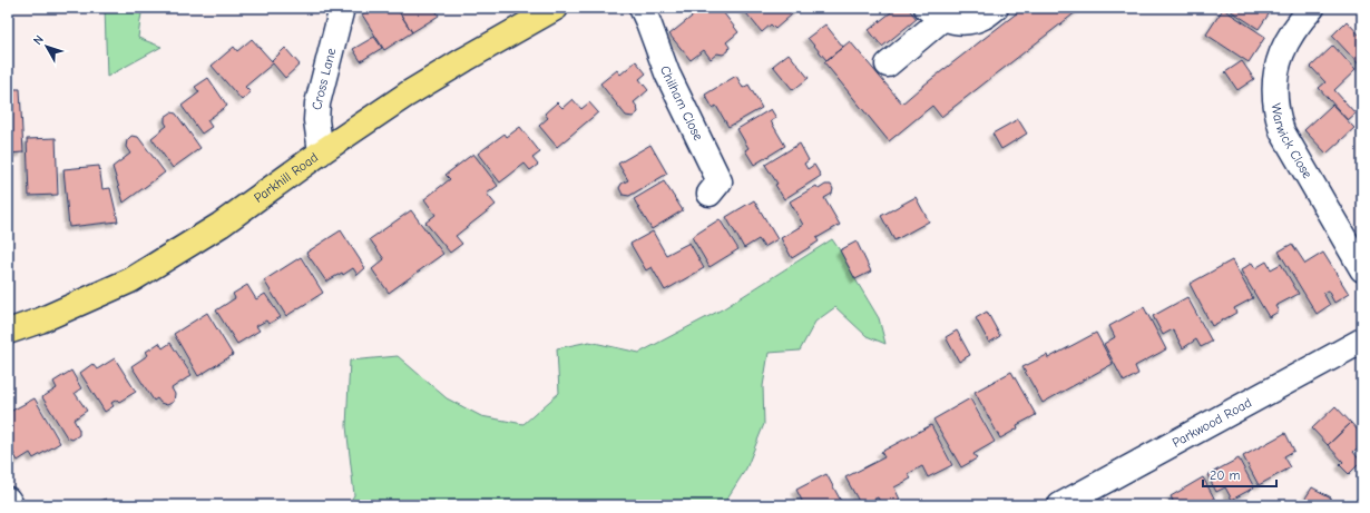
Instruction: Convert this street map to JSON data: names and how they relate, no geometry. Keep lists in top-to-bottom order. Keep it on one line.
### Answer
{"streets":{"main road":["Parkhill Road"],"street":["Cross Lane","Chilham Close","Warwick Close","Parkwood Road"]},"crossings":[["Cross Lane","Parkhill Road"]],"scale_bar":"20 m","north":"top left"}
